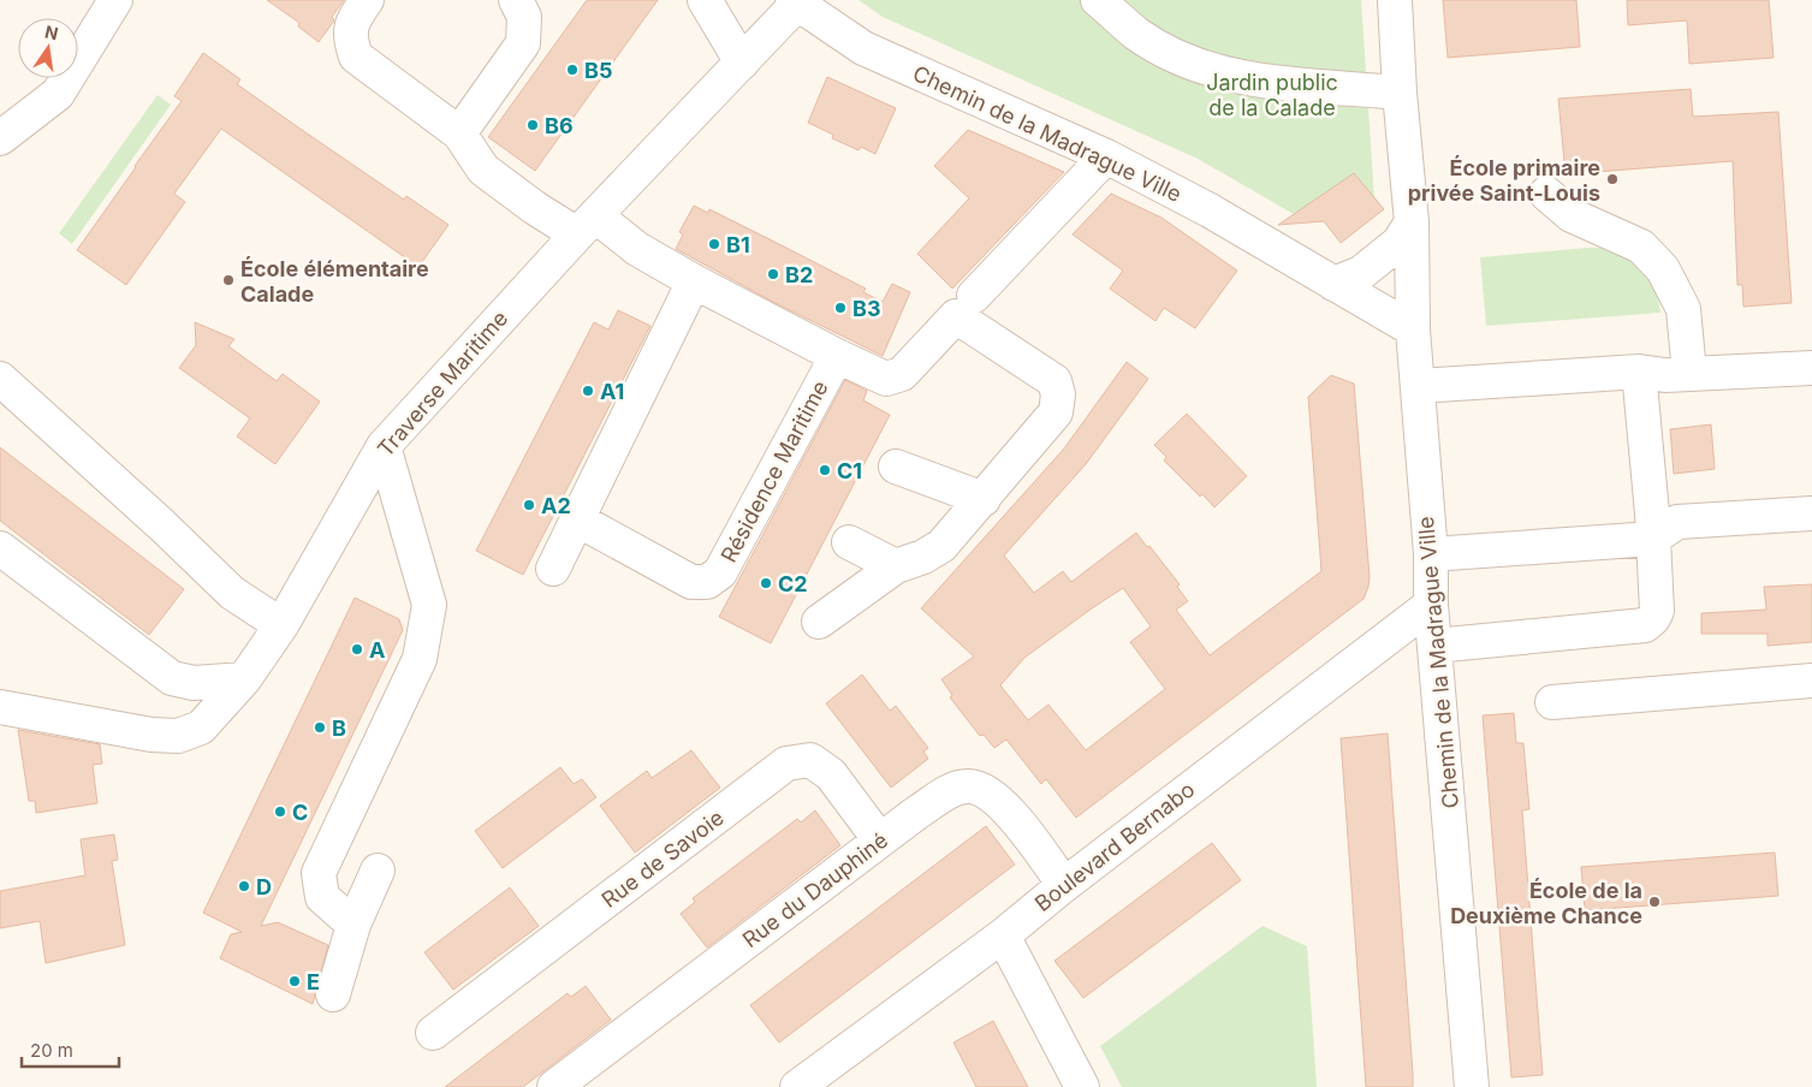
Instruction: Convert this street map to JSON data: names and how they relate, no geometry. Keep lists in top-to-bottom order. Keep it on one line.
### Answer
{"streets":{"street":["Chemin de la Madrague Ville","Traverse Maritime","Résidence Maritime","Boulevard Bernabo","Rue de Savoie","Rue du Dauphiné"]},"crossings":[["Chemin de la Madrague Ville","Traverse Maritime"],["Chemin de la Madrague Ville","Résidence Maritime"],["Chemin de la Madrague Ville","Boulevard Bernabo"],["Traverse Maritime","Résidence Maritime"],["Boulevard Bernabo","Rue du Dauphiné"],["Rue de Savoie","Rue du Dauphiné"]],"parks":["Jardin public de la Calade"],"places":["B5","B6","École primaire privée Saint-Louis","B1","B2","École élémentaire Calade","B3","A1","C1","A2","C2","A","B","C","D","École de la Deuxième Chance","E"],"scale_bar":"20 m","north":"top"}
